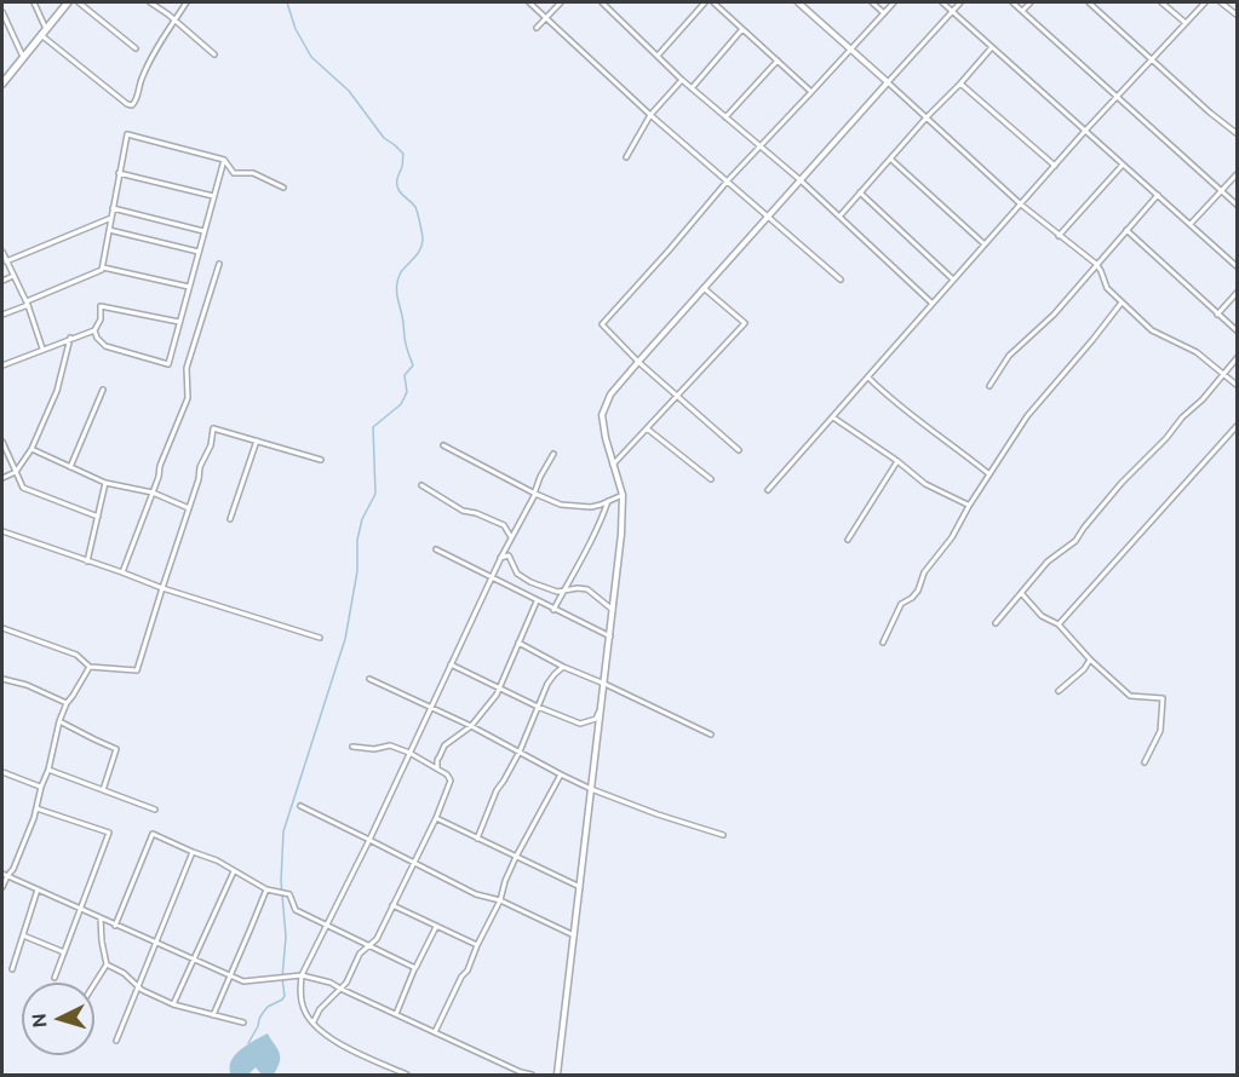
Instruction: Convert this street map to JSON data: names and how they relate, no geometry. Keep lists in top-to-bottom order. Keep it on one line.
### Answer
{"north":"left"}
